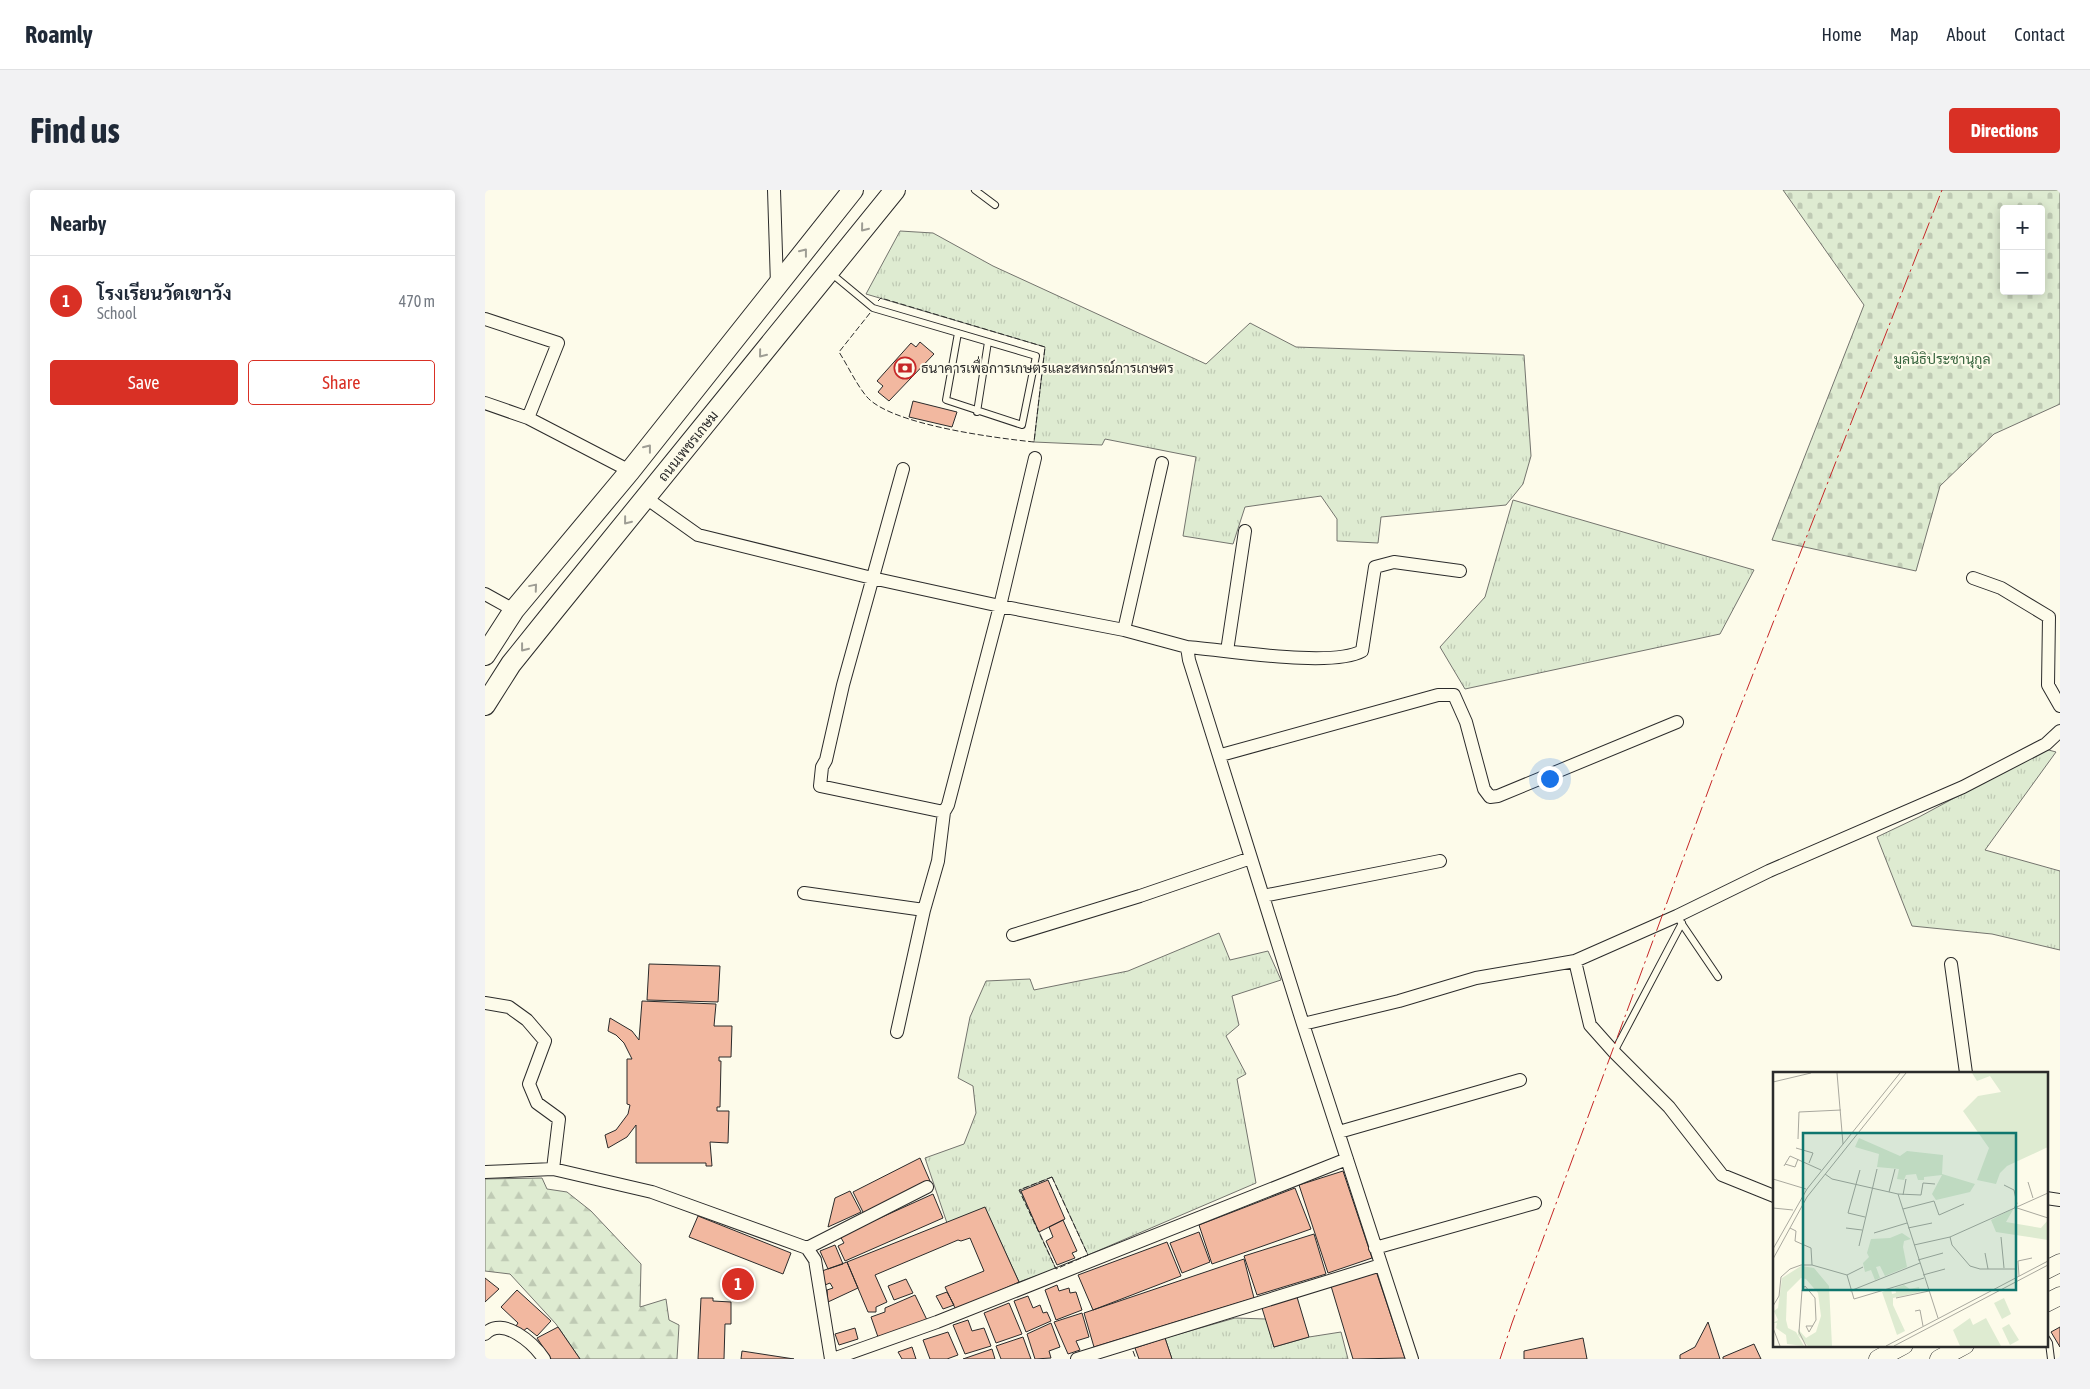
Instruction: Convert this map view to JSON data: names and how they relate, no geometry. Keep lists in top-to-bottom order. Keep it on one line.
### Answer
{"streets":{"highway":["ถนนเพชรเกษม"]},"parks":["มูลนิธิประชานุกูล"],"places":{"bank":["ธนาคารเพื่อการเกษตรและสหกรณ์การเกษตร"]},"page":{"header":"Roamly","nav":["Home","Map","About","Contact"],"buttons":["Directions",["Save","Share"]],"title":"Find us","heading":"Nearby","map_buttons":["+","−"],"list":[{"mark":"1","name":"โรงเรียนวัดเขาวัง","note":"School","value":"470 m"}],"pins":"1"}}
